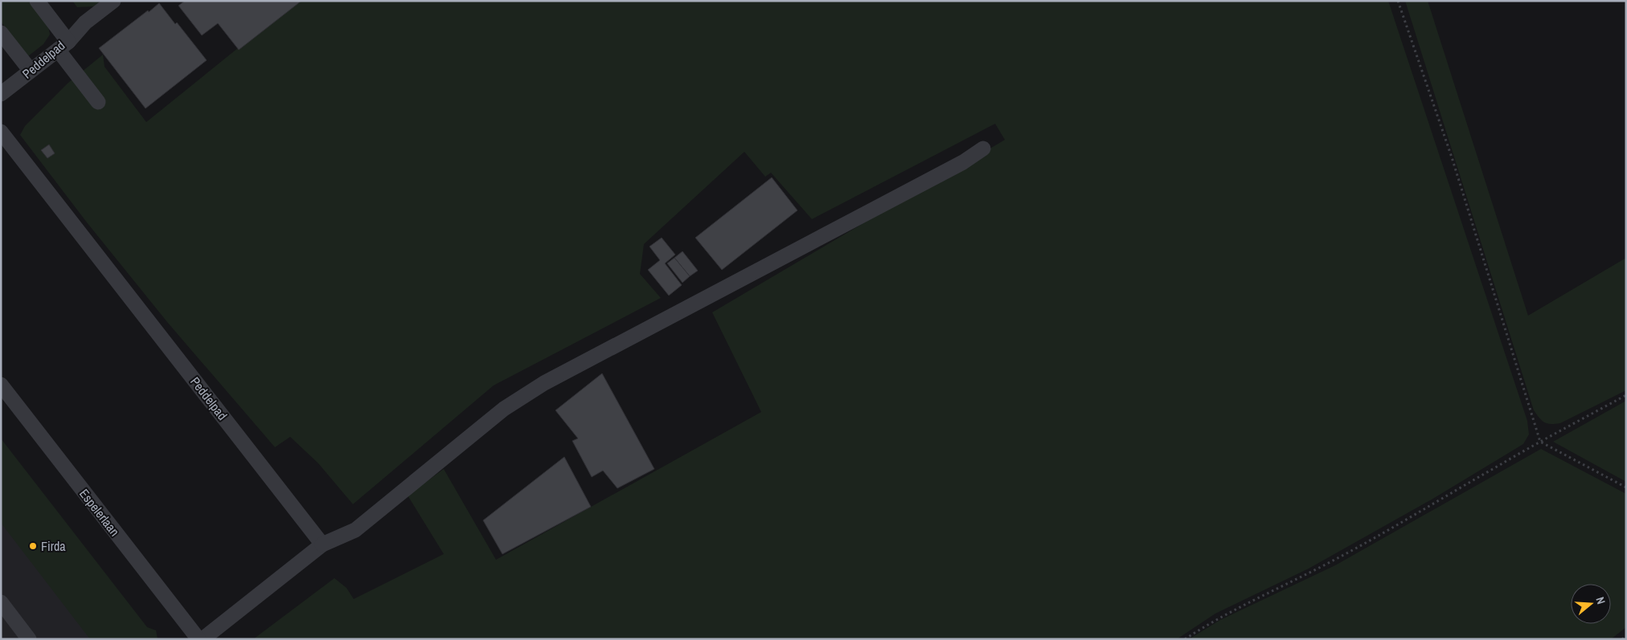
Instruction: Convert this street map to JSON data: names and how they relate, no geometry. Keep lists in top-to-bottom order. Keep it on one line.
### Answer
{"streets":{"lane":["Peddelpad","Espelerlaan"]},"places":["Firda"],"north":"right"}
